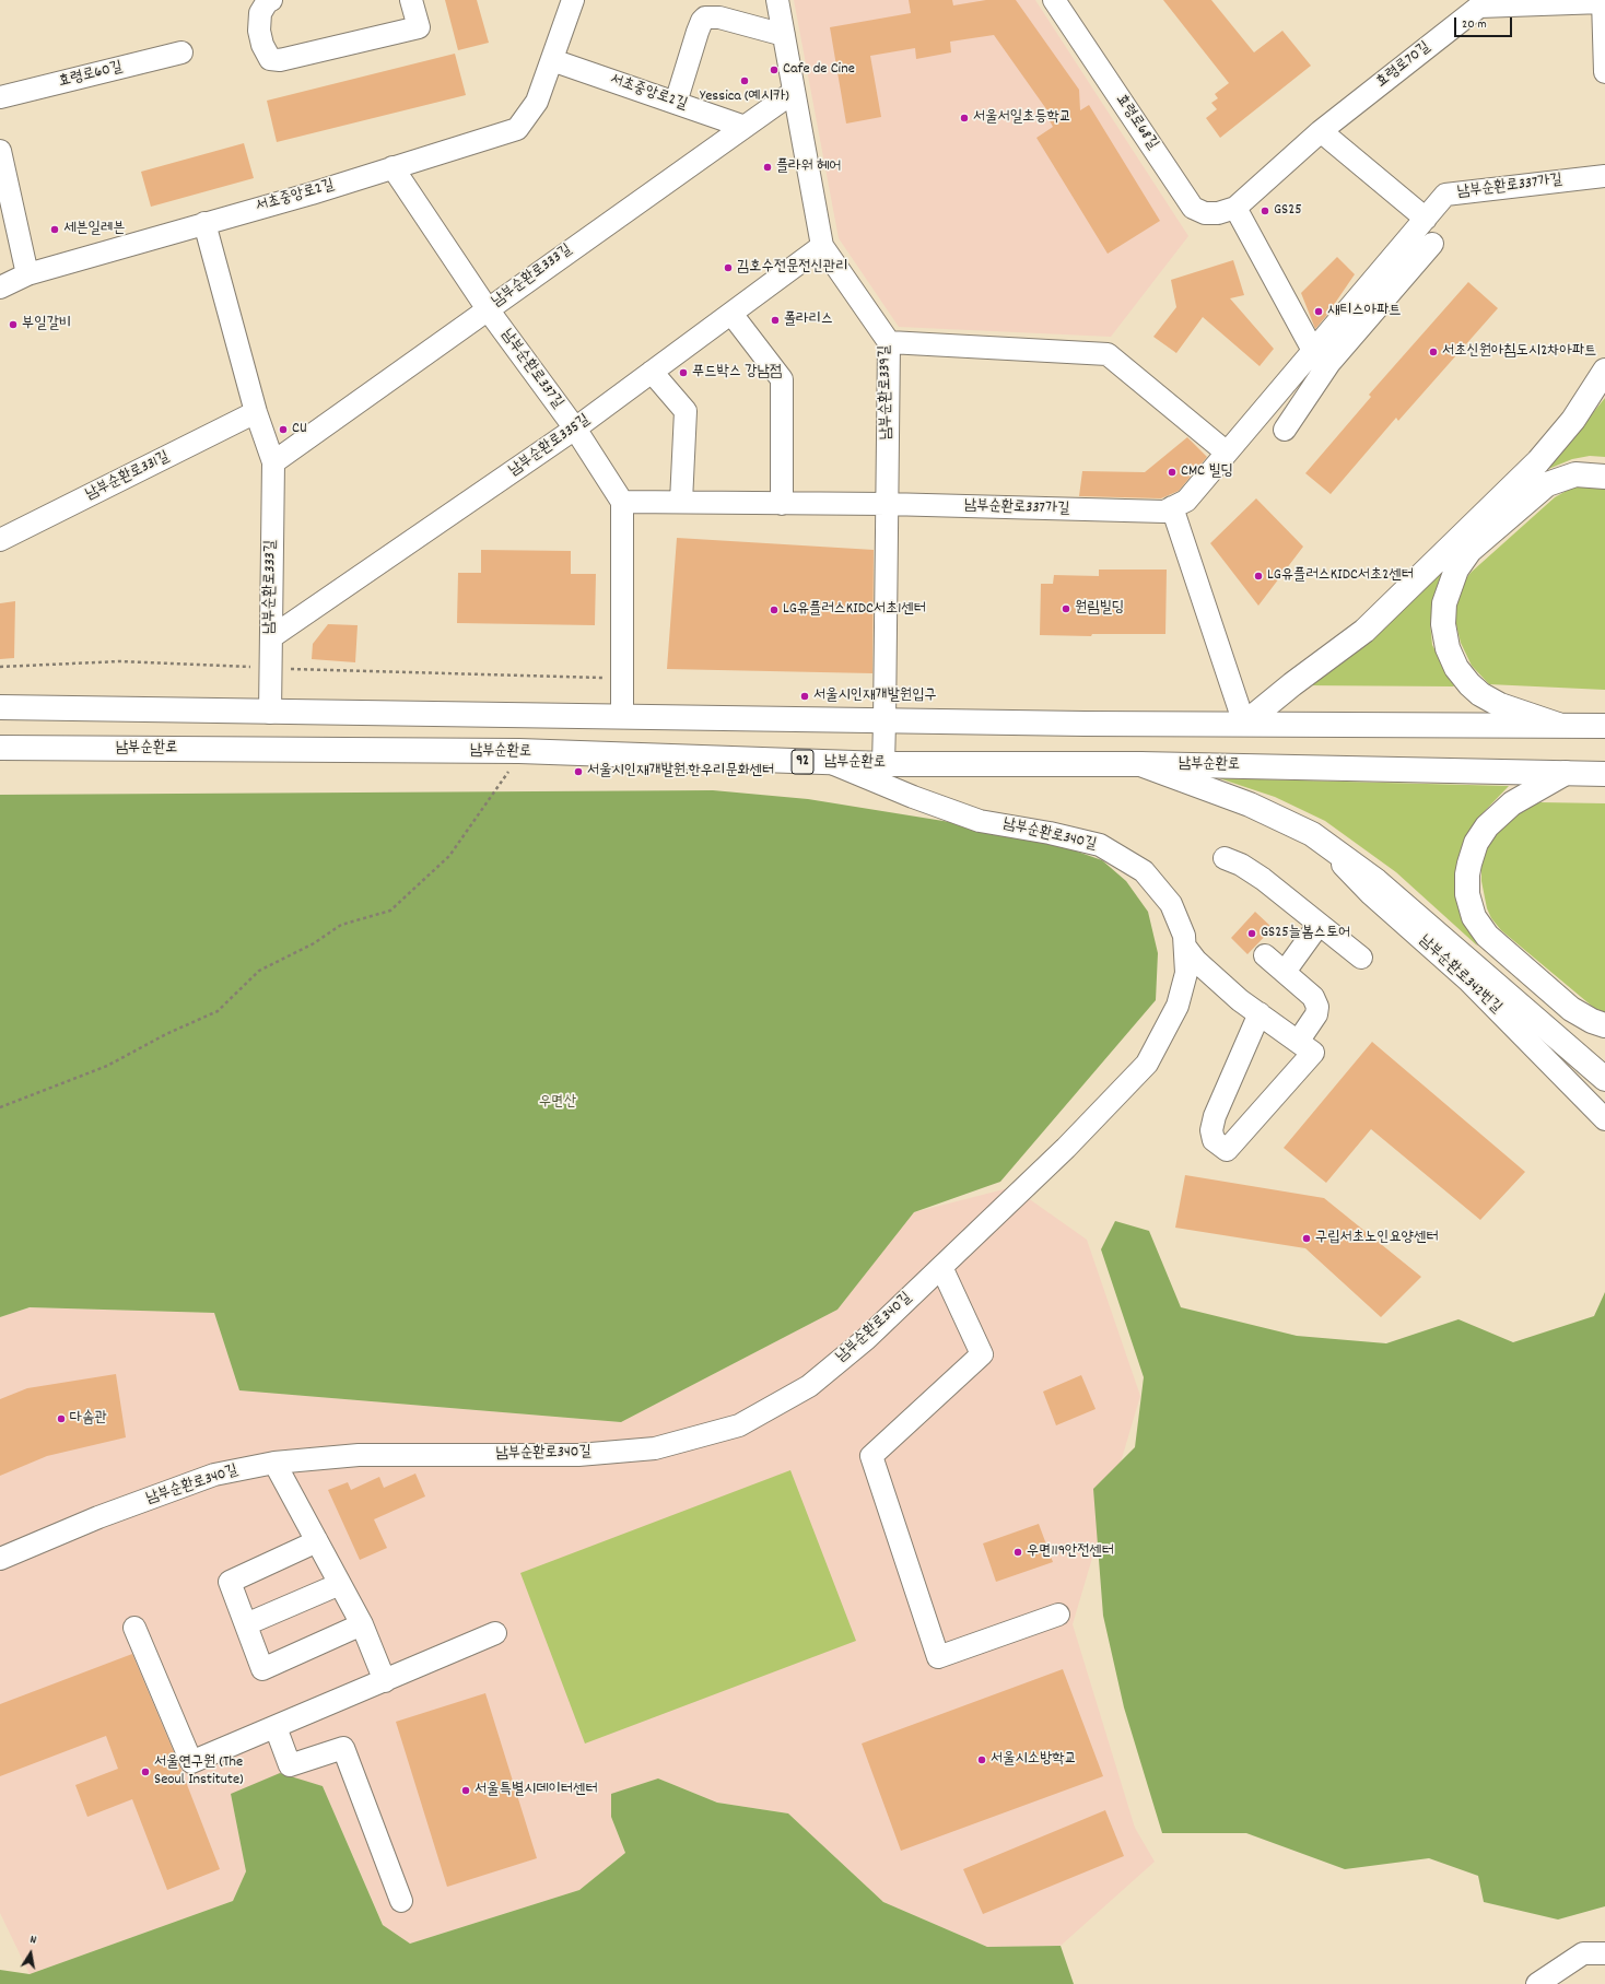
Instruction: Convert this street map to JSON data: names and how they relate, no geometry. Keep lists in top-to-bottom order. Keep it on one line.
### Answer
{"streets":{"main road":["남부순환로","92"],"street":["효령로70길","효령로60길","서초중앙로2길","효령로68길","남부순환로337가길","남부순환로333길","남부순환로337길","남부순환로339길","남부순환로335길","남부순환로331길","남부순환로340길","남부순환로342번길"]},"crossings":[["효령로70길","효령로68길"],["서초중앙로2길","남부순환로333길"],["서초중앙로2길","남부순환로337길"],["서초중앙로2길","남부순환로339길"],["남부순환로337가길","남부순환로337길"],["남부순환로337가길","남부순환로339길"],["남부순환로333길","남부순환로337길"],["남부순환로333길","남부순환로339길"],["남부순환로333길","남부순환로335길"],["남부순환로333길","남부순환로331길"],["남부순환로337길","남부순환로335길"],["남부순환로339길","남부순환로335길"],["남부순환로339길","남부순환로"],["남부순환로","남부순환로340길"]],"parks":["우면산"],"places":["Cafe de Cine","Yessica (예시카)","서울서일초등학교","플라워 헤어","GS25","세븐일레븐","김호수전문전신관리","새티스아파트","폴라리스","부일갈비","서초신원아침도시2차아파트","푸드박스 강남점","CU","CMC 빌딩","LG유플러스KIDC서초2센터","원림빌딩","LG유플러스KIDC서초1센터","서울시인재개발원입구","서울시인재개발원.한우리문화센터","GS25늘봄스토어","구립서초노인요양센터","다솜관","우면119안전센터","서울시소방학교","서울연구원 (The Seoul Institute)","서울특별시데이터센터"],"scale_bar":"20 m","north":"top"}
